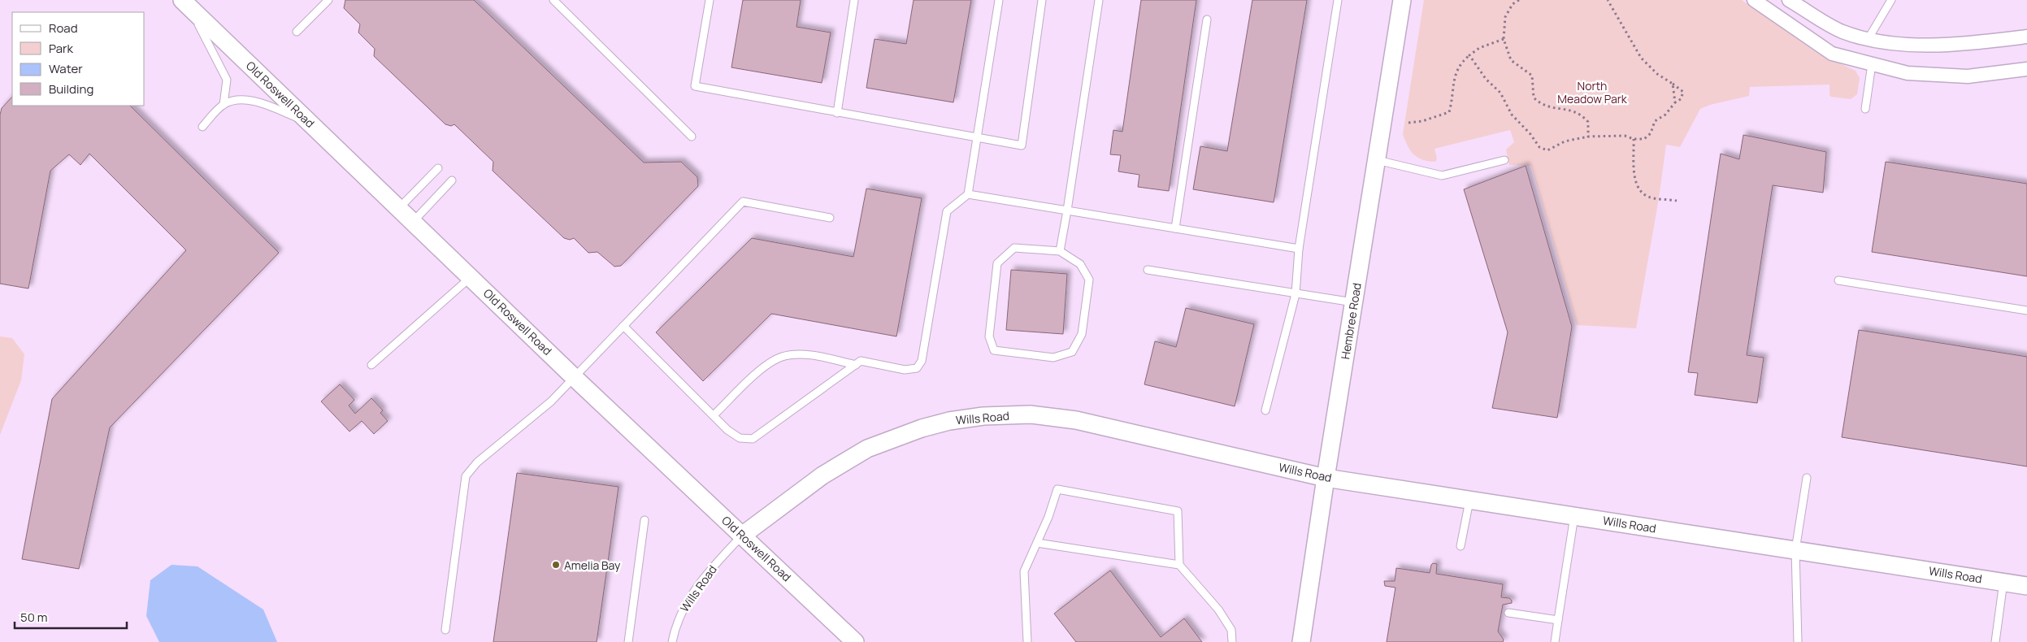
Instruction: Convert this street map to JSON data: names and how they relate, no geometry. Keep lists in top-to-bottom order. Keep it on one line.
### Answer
{"streets":{"street":["Old Roswell Road","Hembree Road","Wills Road"]},"crossings":[["Old Roswell Road","Wills Road"],["Hembree Road","Wills Road"]],"parks":["North Meadow Park"],"places":["Amelia Bay"],"legend":["Road","Park","Water","Building"],"scale_bar":"50 m"}
